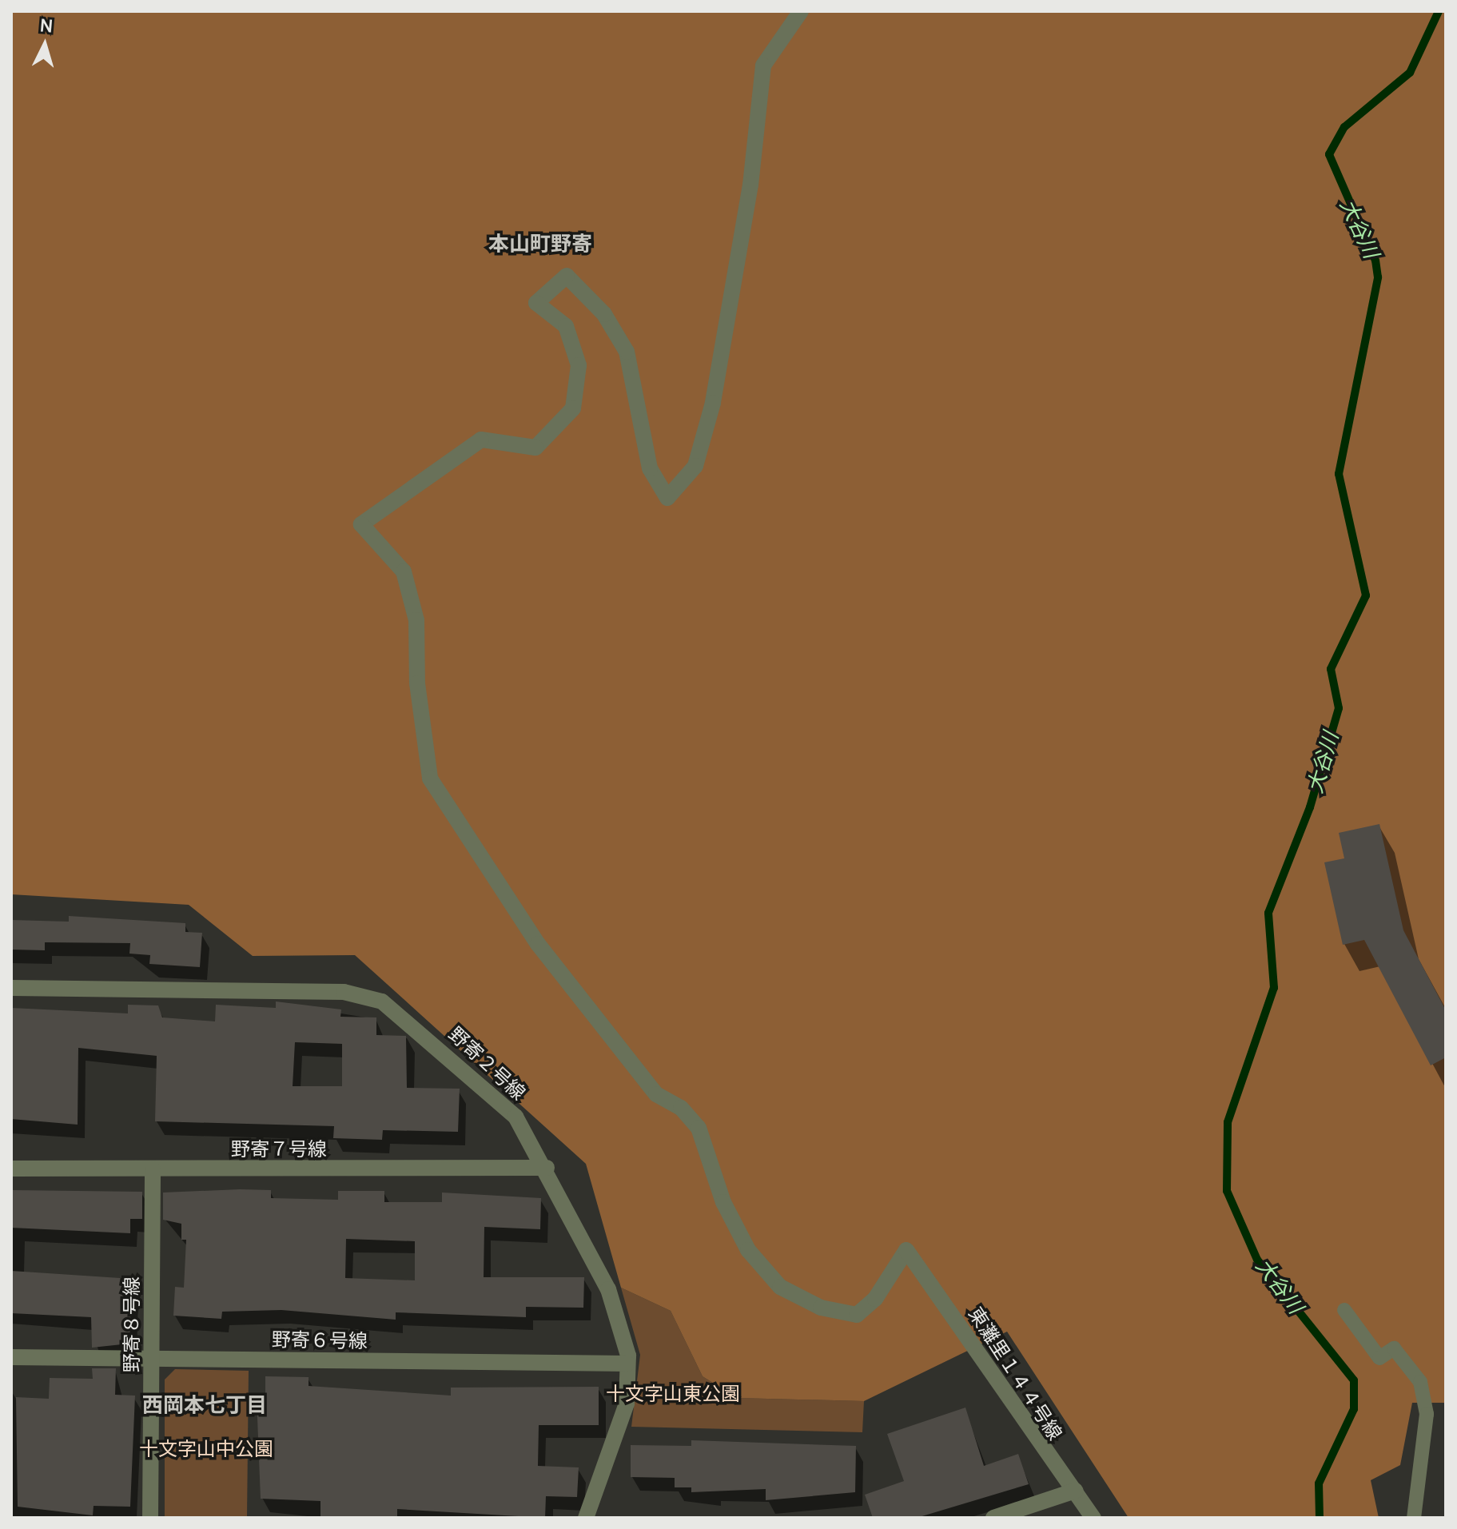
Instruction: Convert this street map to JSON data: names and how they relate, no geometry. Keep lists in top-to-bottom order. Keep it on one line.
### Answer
{"streets":{"street":["野寄２号線","野寄７号線","野寄８号線","野寄６号線","東灘里１４４号線"]},"crossings":[["野寄２号線","野寄７号線"],["野寄２号線","野寄６号線"],["野寄７号線","野寄８号線"],["野寄８号線","野寄６号線"]],"districts":["本山町野寄","西岡本七丁目"],"water":["大谷川"],"parks":["十文字山東公園","十文字山中公園"],"north":"top"}
